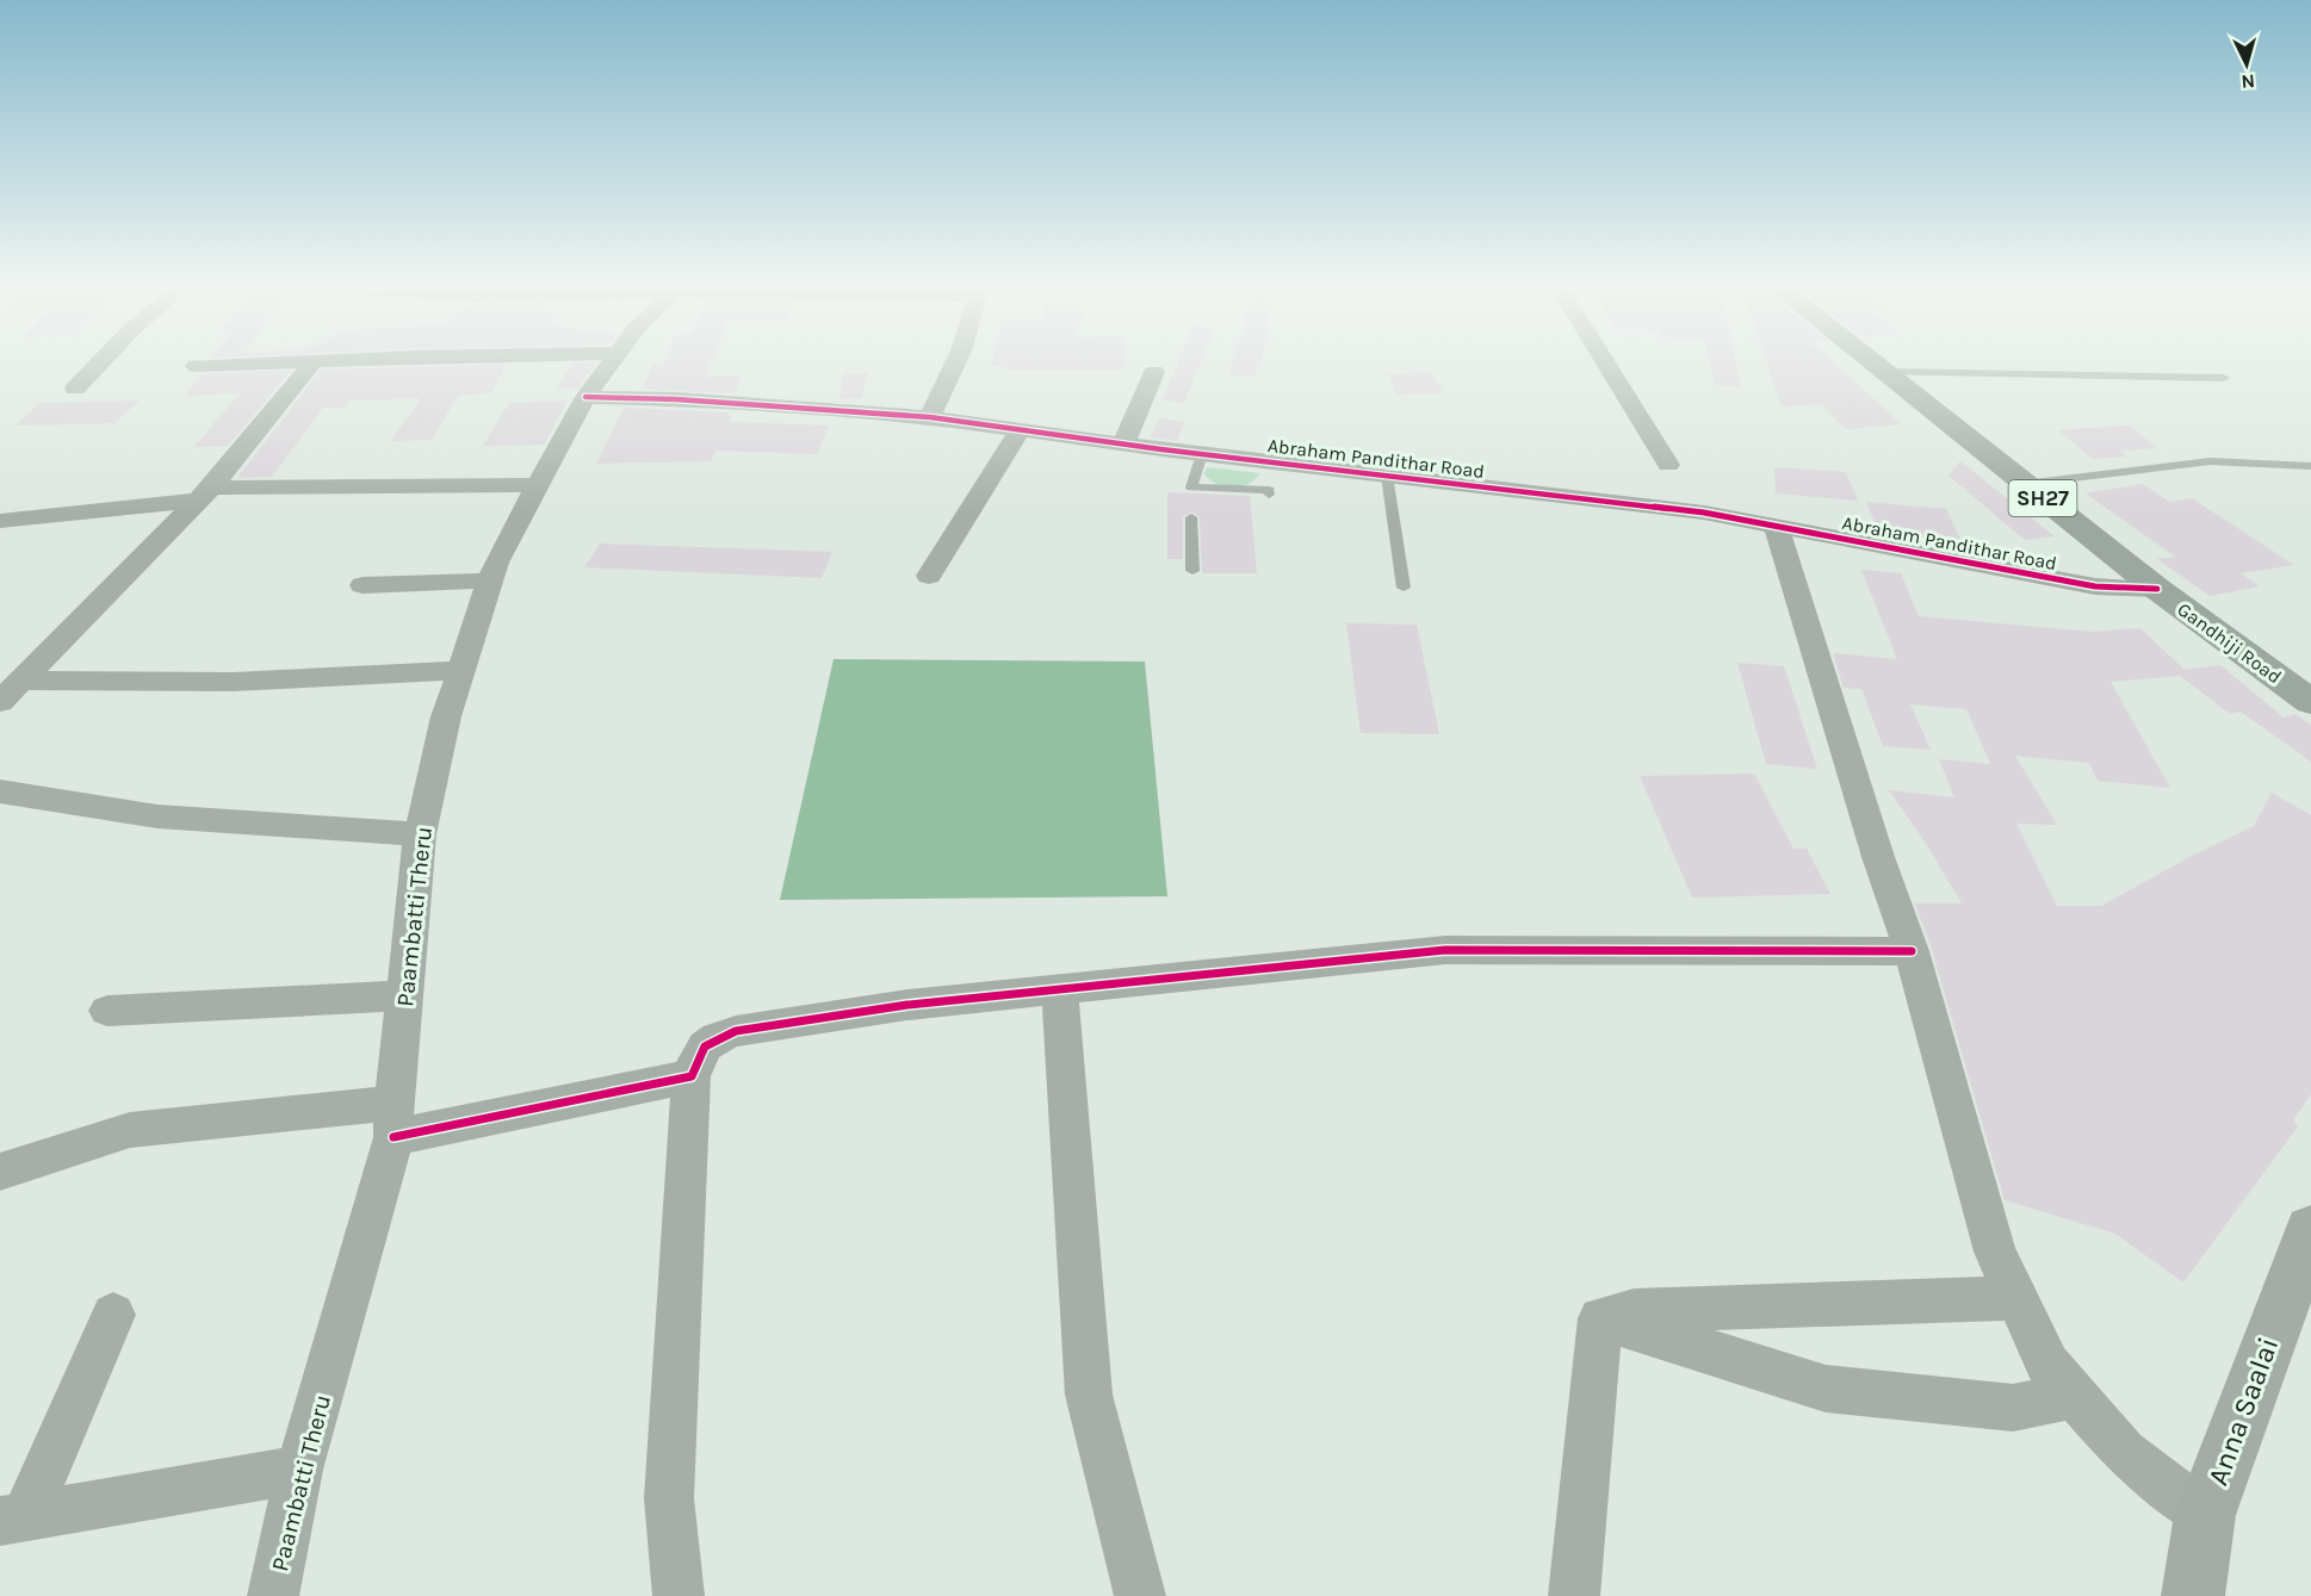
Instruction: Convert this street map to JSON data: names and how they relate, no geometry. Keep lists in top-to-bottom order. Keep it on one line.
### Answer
{"streets":{"main road":["SH27","Gandhiji Road"],"street":["Abraham Pandithar Road","Paambatti Theru","Anna Saalai"]},"crossings":[["Abraham Pandithar Road","Gandhiji Road"],["Abraham Pandithar Road","Paambatti Theru"]],"north":"bottom"}
